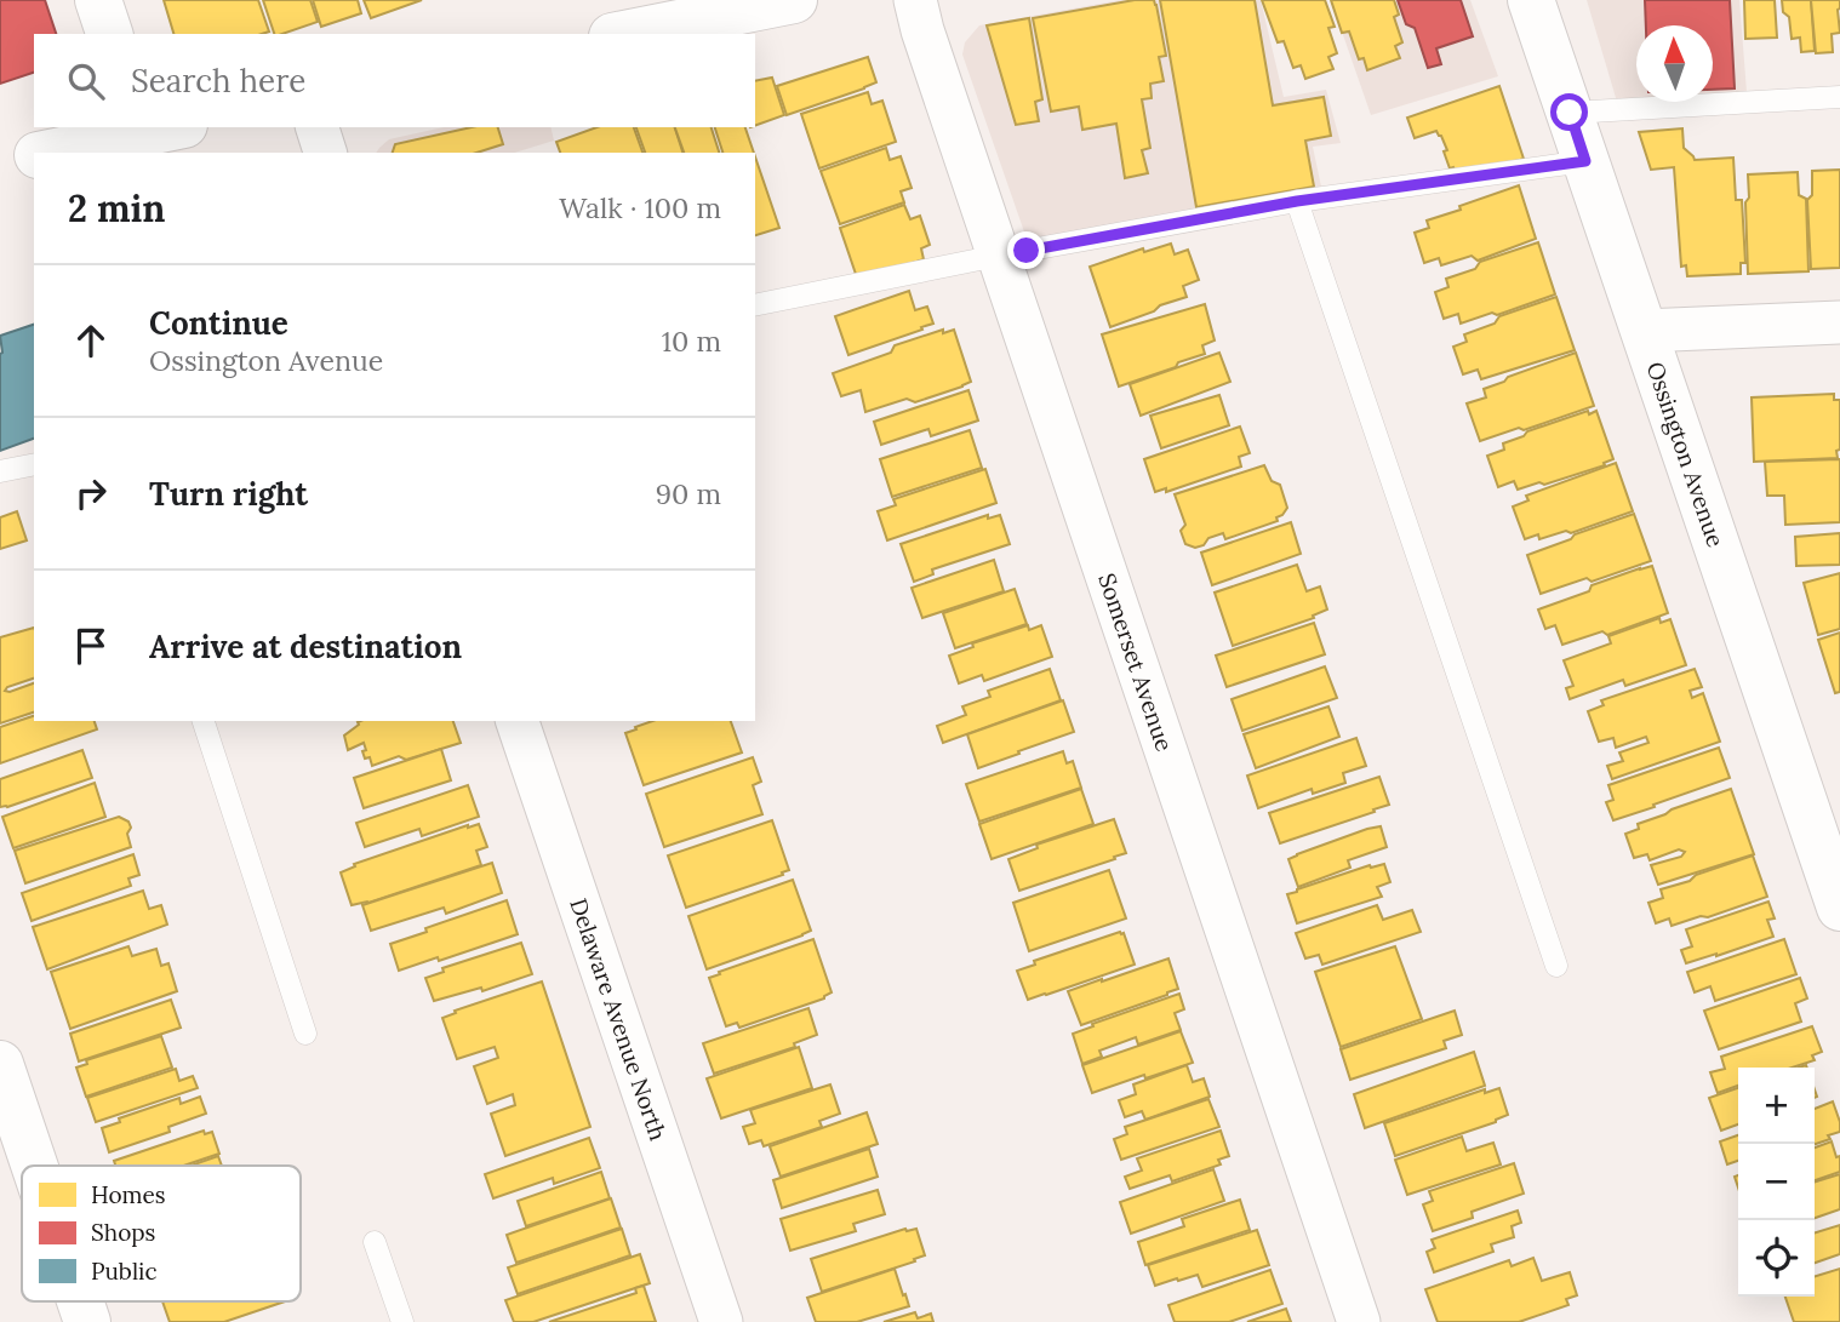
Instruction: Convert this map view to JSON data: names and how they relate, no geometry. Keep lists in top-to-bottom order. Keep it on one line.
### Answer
{"streets":{"street":["Ossington Avenue","Somerset Avenue","Delaware Avenue North"]},"legend":["Homes","Shops","Public"],"north":"top","page":{"search":"Search here","heading":["2 min","Walk · 100 m"],"list":[["Continue","Ossington Avenue","10 m"],["Turn right","90 m"],"Arrive at destination"],"map_buttons":["+","−"]}}
